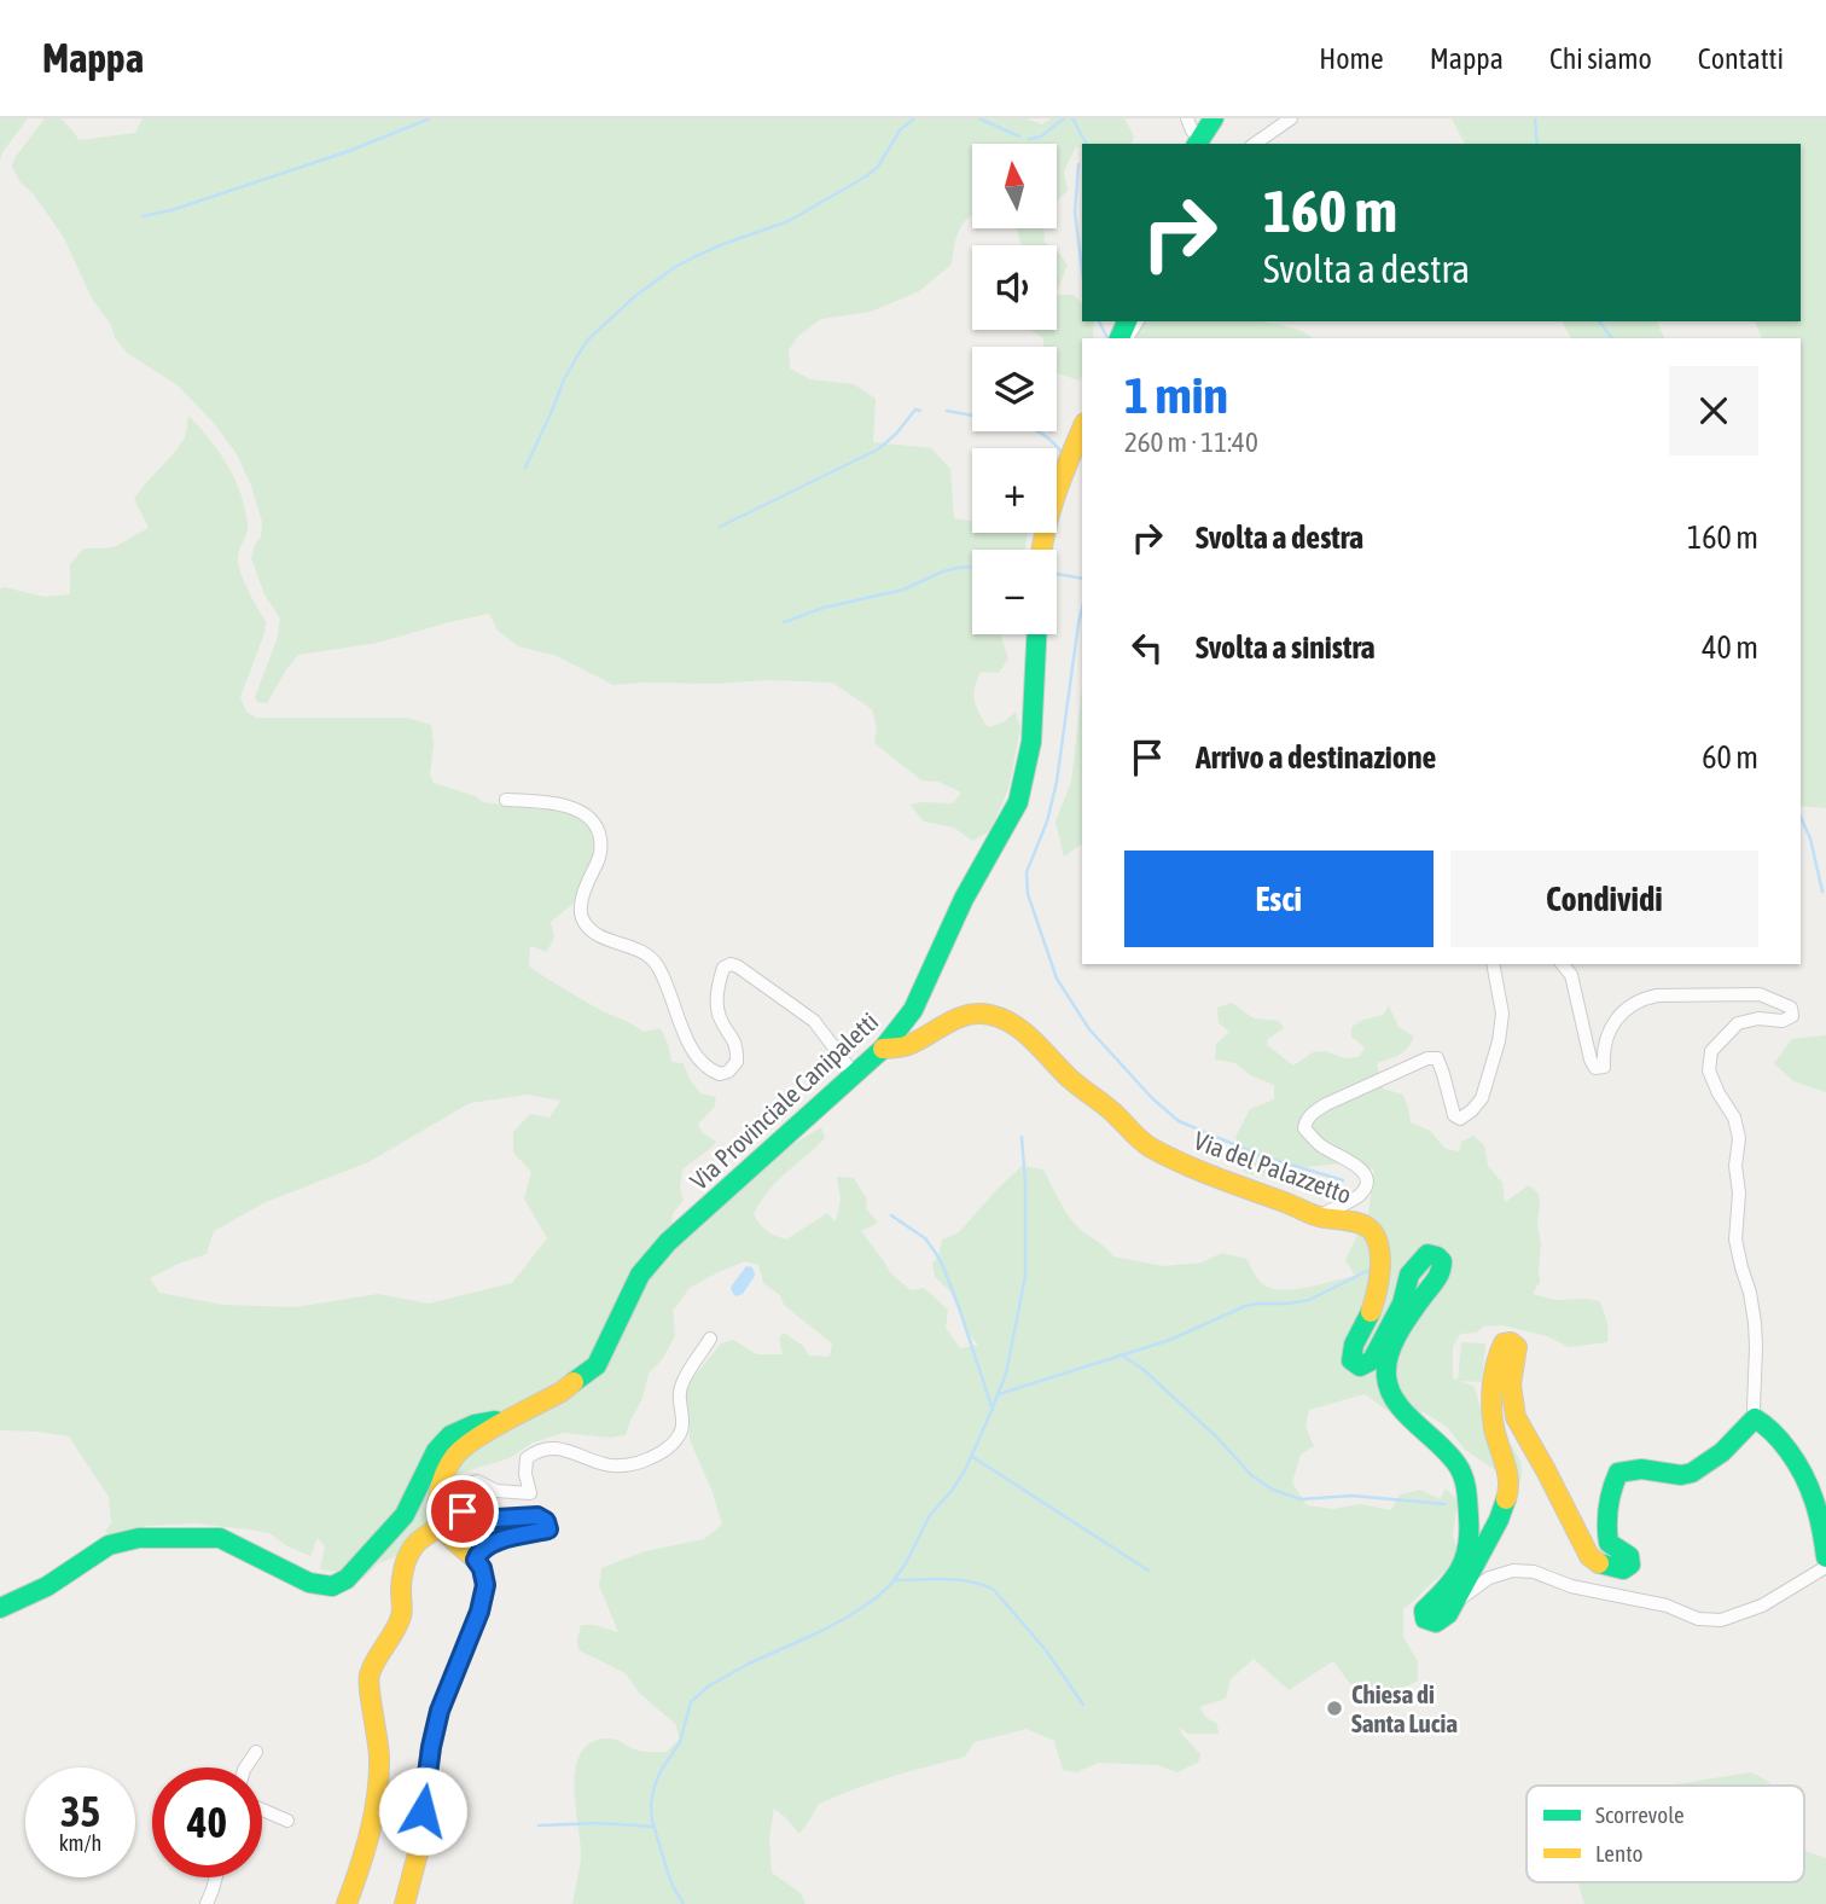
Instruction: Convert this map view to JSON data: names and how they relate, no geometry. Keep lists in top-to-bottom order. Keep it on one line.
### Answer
{"streets":{"street":["Via Provinciale Canipaletti","Via del Palazzetto"]},"crossings":[["Via Provinciale Canipaletti","Via del Palazzetto"]],"places":["Chiesa di Santa Lucia"],"legend":["Scorrevole","Lento"],"north":"top","page":{"header":"Mappa","nav":["Home","Mappa","Chi siamo","Contatti"],"map_buttons":["+","−"],"turn":["160 m","Svolta a destra"],"heading":["1 min","260 m · 11:40"],"list":[{"name":"Svolta a destra","value":"160 m"},{"name":"Svolta a sinistra","value":"40 m"},{"name":"Arrivo a destinazione","value":"60 m"}],"buttons":["Esci","Condividi"],"speed":"35 km/h","limit":"40"}}
